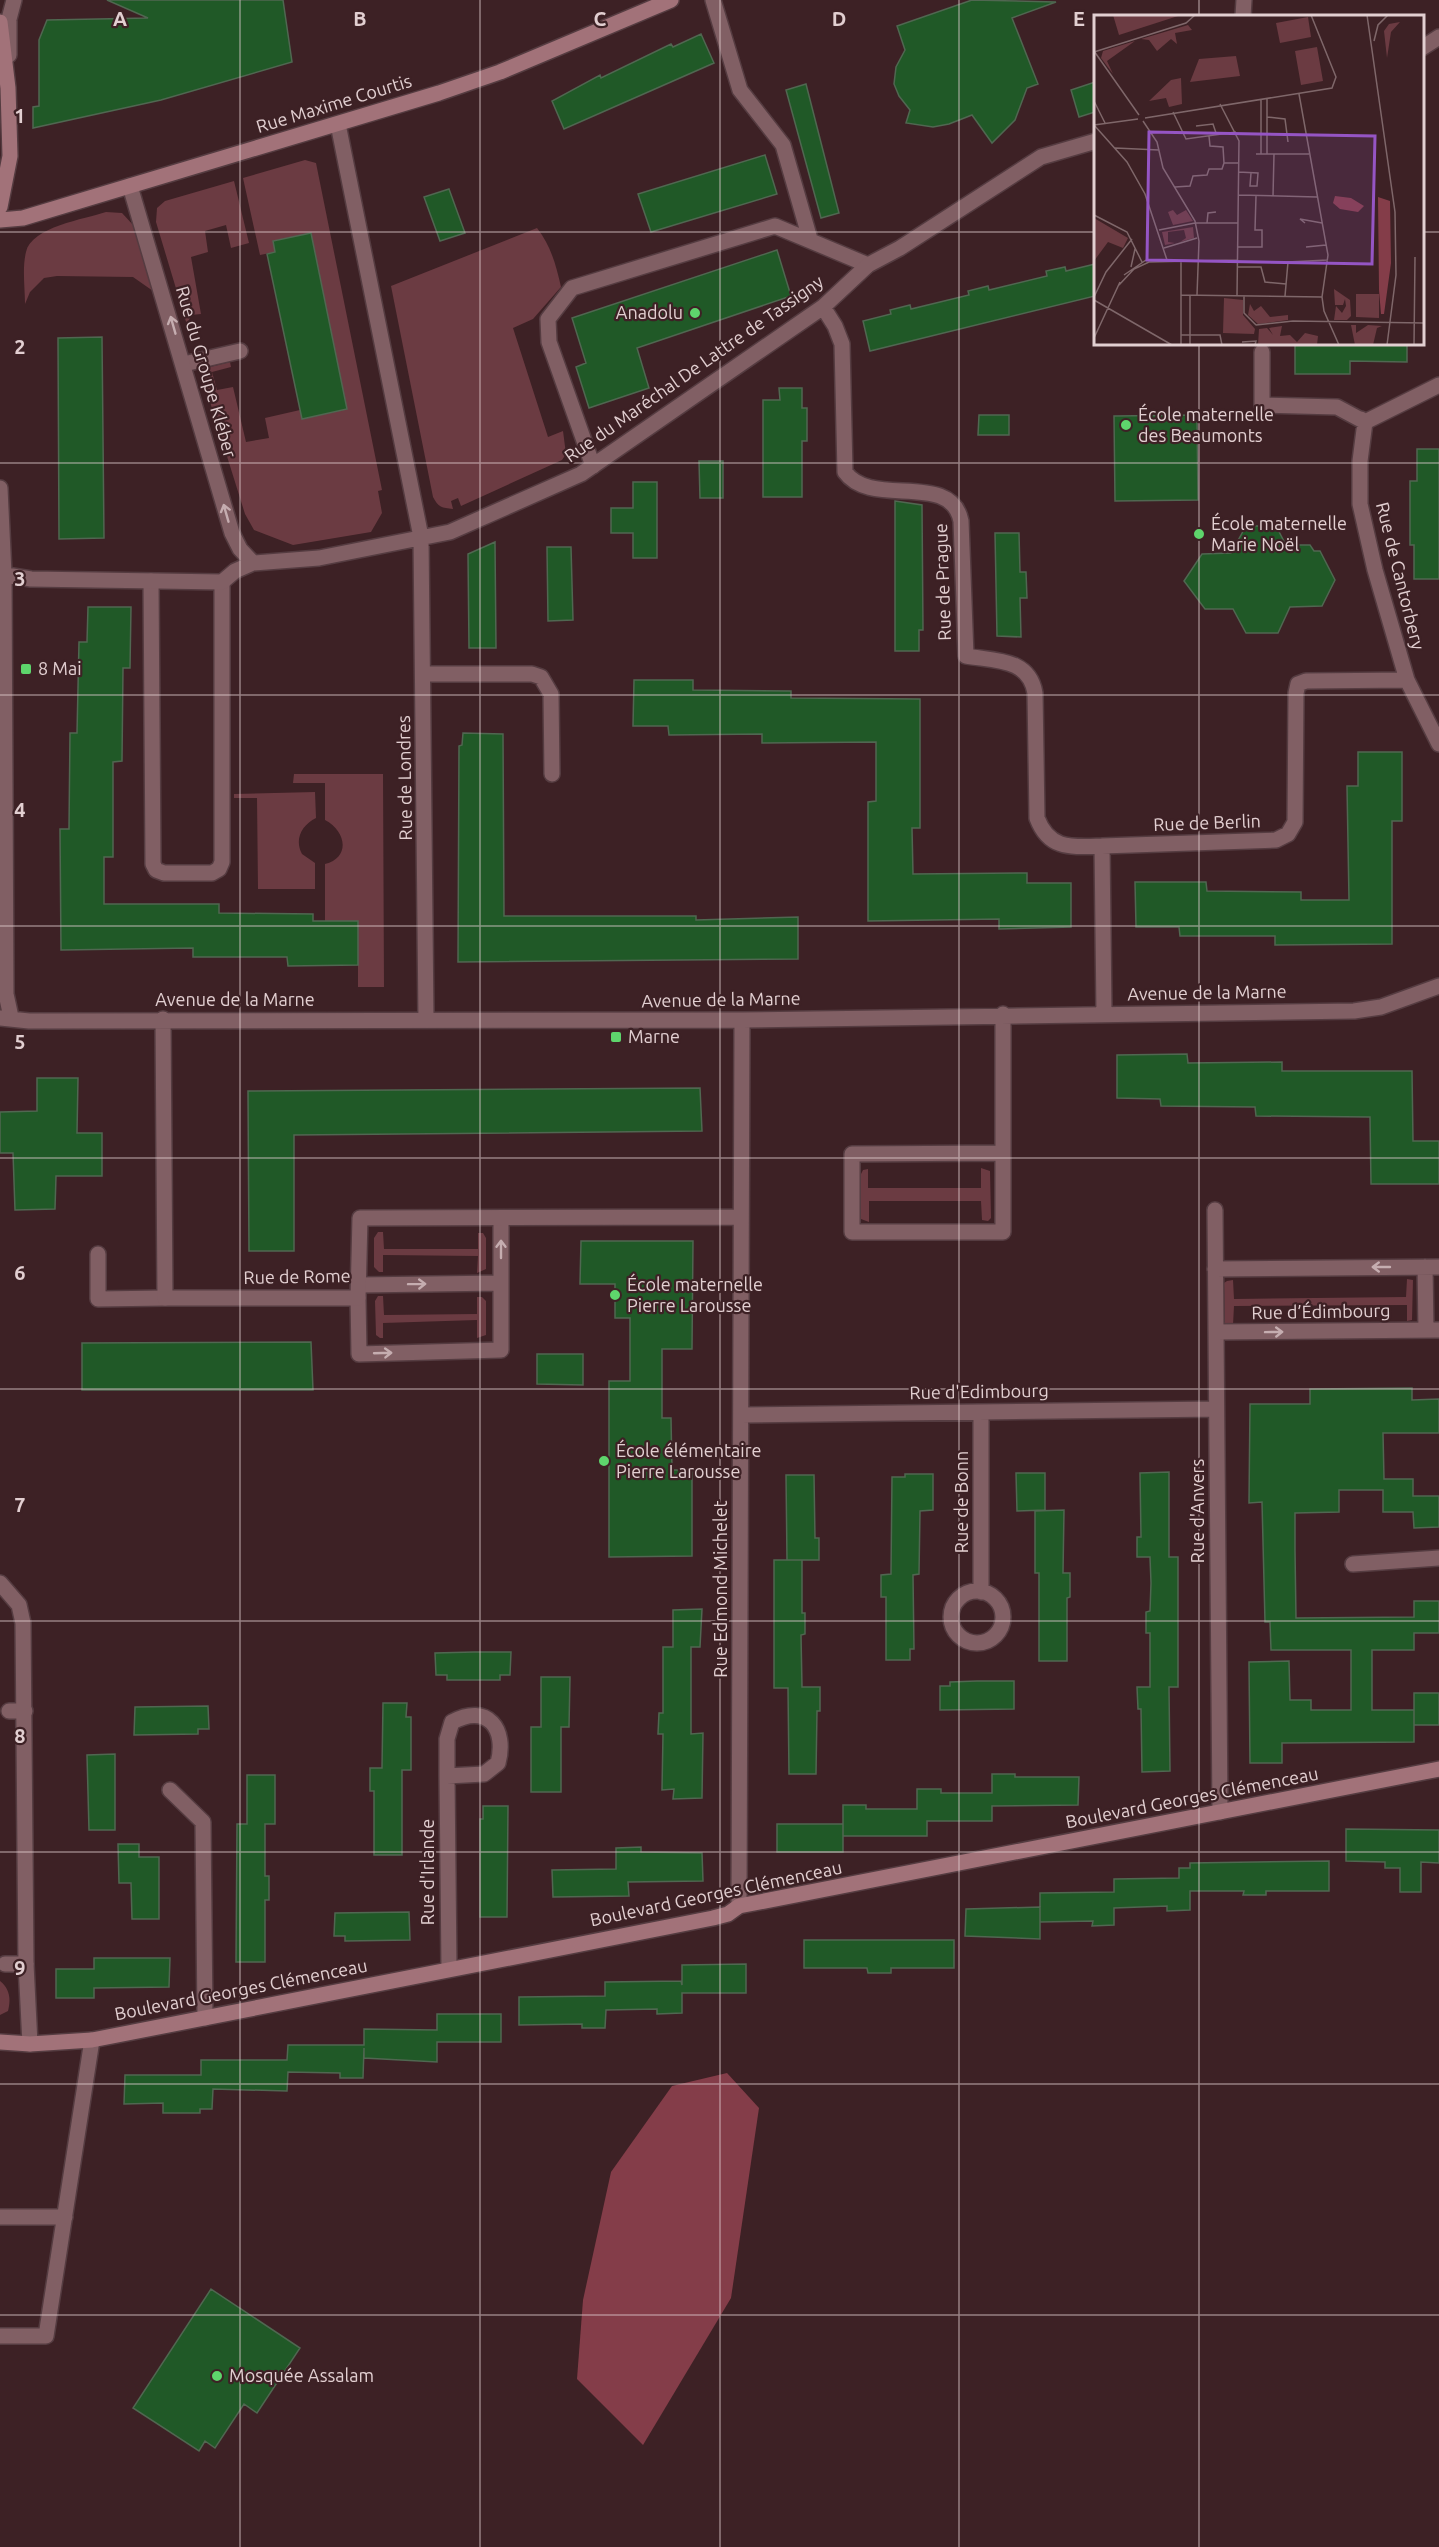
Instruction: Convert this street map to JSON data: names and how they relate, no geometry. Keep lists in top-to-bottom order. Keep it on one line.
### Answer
{"streets":{"street":["Rue Maxime Courtis","Rue du Maréchal De Lattre de Tassigny","Rue du Groupe Kléber","Rue de Cantorbery","Rue de Prague","Rue de Londres","Rue de Berlin","Avenue de la Marne","Rue de Rome","Rue d’Édimbourg","Rue d'Edimbourg","Rue de Bonn","Rue d'Anvers","Rue Edmond Michelet","Boulevard Georges Clémenceau","Rue d'Irlande"]},"crossings":[["Rue Maxime Courtis","Rue du Groupe Kléber"],["Rue Maxime Courtis","Rue de Londres"],["Rue du Maréchal De Lattre de Tassigny","Rue du Groupe Kléber"],["Rue du Maréchal De Lattre de Tassigny","Rue de Prague"],["Rue du Maréchal De Lattre de Tassigny","Rue de Londres"],["Rue de Cantorbery","Rue de Berlin"],["Rue de Prague","Rue de Berlin"],["Rue de Londres","Avenue de la Marne"],["Avenue de la Marne","Rue Edmond Michelet"],["Rue de Rome","Rue Edmond Michelet"],["Rue d’Édimbourg","Rue d'Anvers"],["Rue d'Edimbourg","Rue de Bonn"],["Rue d'Edimbourg","Rue d'Anvers"],["Rue d'Edimbourg","Rue Edmond Michelet"],["Rue d'Anvers","Boulevard Georges Clémenceau"],["Rue Edmond Michelet","Boulevard Georges Clémenceau"],["Boulevard Georges Clémenceau","Rue d'Irlande"]],"one_way":["Rue du Groupe Kléber"],"places":{"other":["Anadolu","École maternelle des Beaumonts","École maternelle Marie Noël","École maternelle Pierre Larousse","École élémentaire Pierre Larousse","Mosquée Assalam"],"transit":["8 Mai","Marne"]},"grid":{"columns":["A","B","C","D","E"],"rows":["1","2","3","4","5","6","7","8","9"]}}
